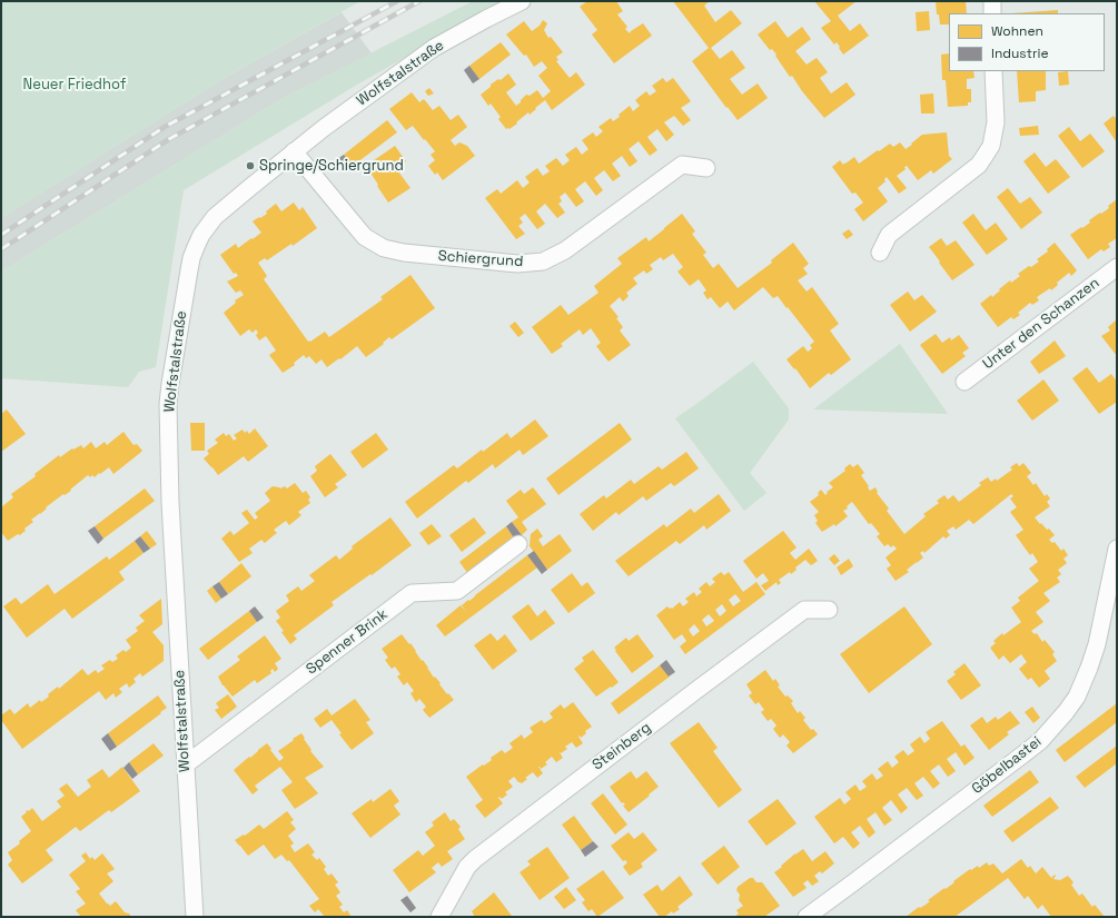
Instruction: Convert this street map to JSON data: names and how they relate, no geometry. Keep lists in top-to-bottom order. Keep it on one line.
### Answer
{"streets":{"street":["Wolfstalstraße","Schiergrund","Unter den Schanzen","Spenner Brink","Steinberg","Göbelbastei"]},"crossings":[["Wolfstalstraße","Schiergrund"],["Wolfstalstraße","Spenner Brink"]],"parks":["Neuer Friedhof"],"places":["Springe/Schiergrund"],"legend":["Wohnen","Industrie"]}
